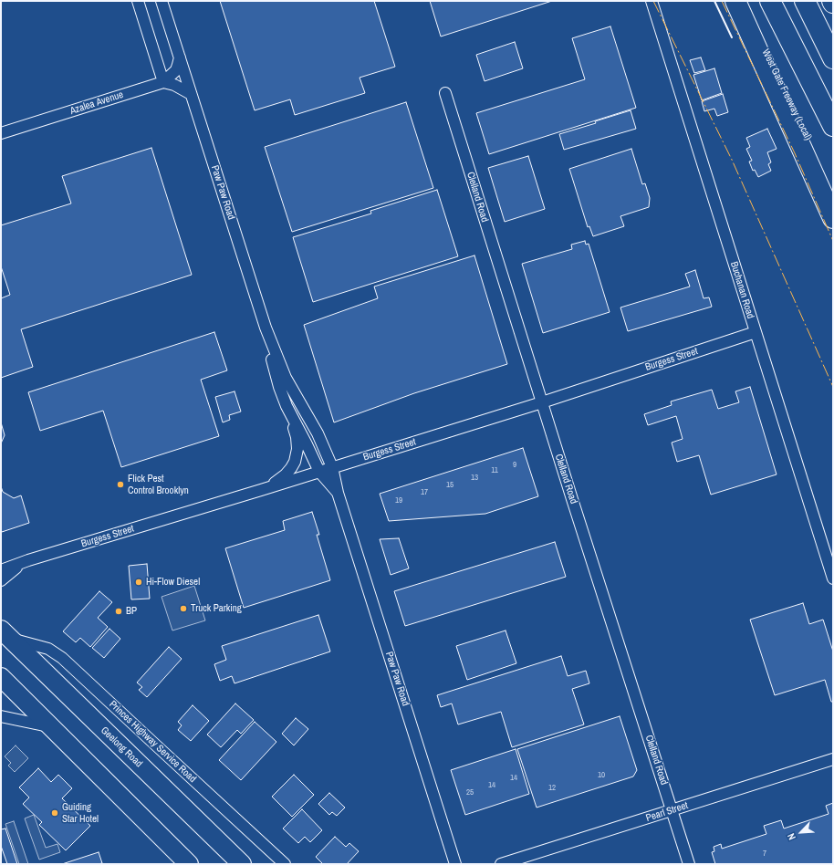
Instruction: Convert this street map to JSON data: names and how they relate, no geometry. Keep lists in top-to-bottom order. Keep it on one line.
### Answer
{"streets":{"highway":["West Gate Freeway (Local)","Geelong Road"],"street":["Azalea Avenue","Paw Paw Road","Clelland Road","Buchanan Road","Burgess Street","Princes Highway Service Road","Pearl Street"]},"crossings":[["Paw Paw Road","Burgess Street"],["Clelland Road","Burgess Street"],["Clelland Road","Pearl Street"],["Buchanan Road","Burgess Street"],["Princes Highway Service Road","Geelong Road"]],"places":["Flick Pest Control Brooklyn","Hi-Flow Diesel","Truck Parking","BP","Guiding Star Hotel"],"house_numbers":["9","11","13","15","17","19","10","14","14","12","25","7"],"north":"bottom left"}
